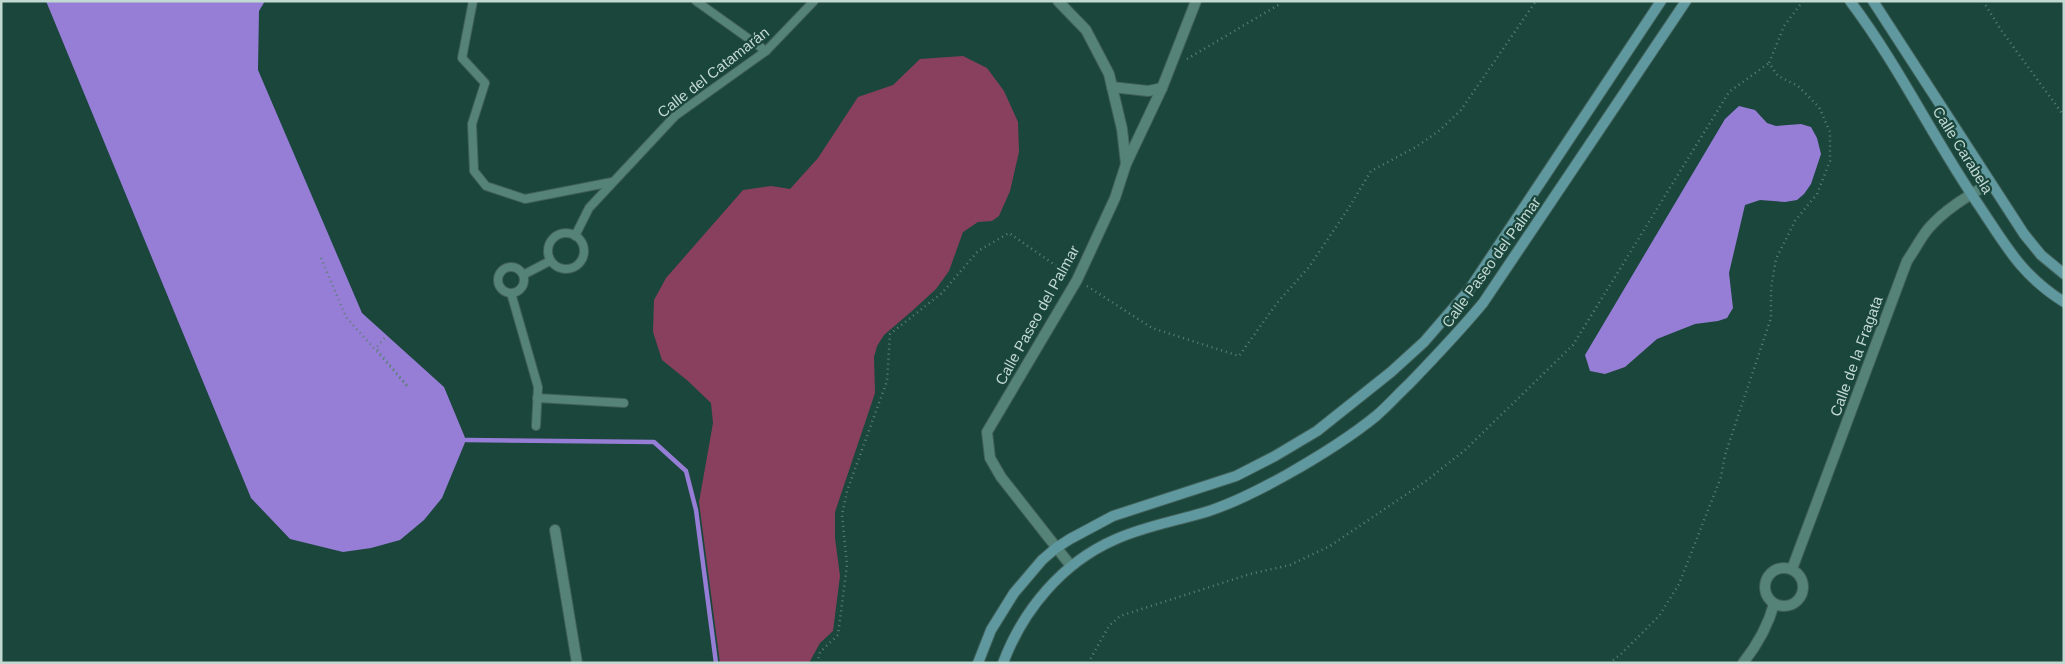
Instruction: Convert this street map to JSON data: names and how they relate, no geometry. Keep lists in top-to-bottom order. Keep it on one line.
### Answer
{"streets":{"street":["Calle Carabela","Calle Paseo del Palmar","Calle de la Fragata"],"lane":["Calle del Catamarán"]},"crossings":[["Calle Carabela","Calle de la Fragata"]]}
